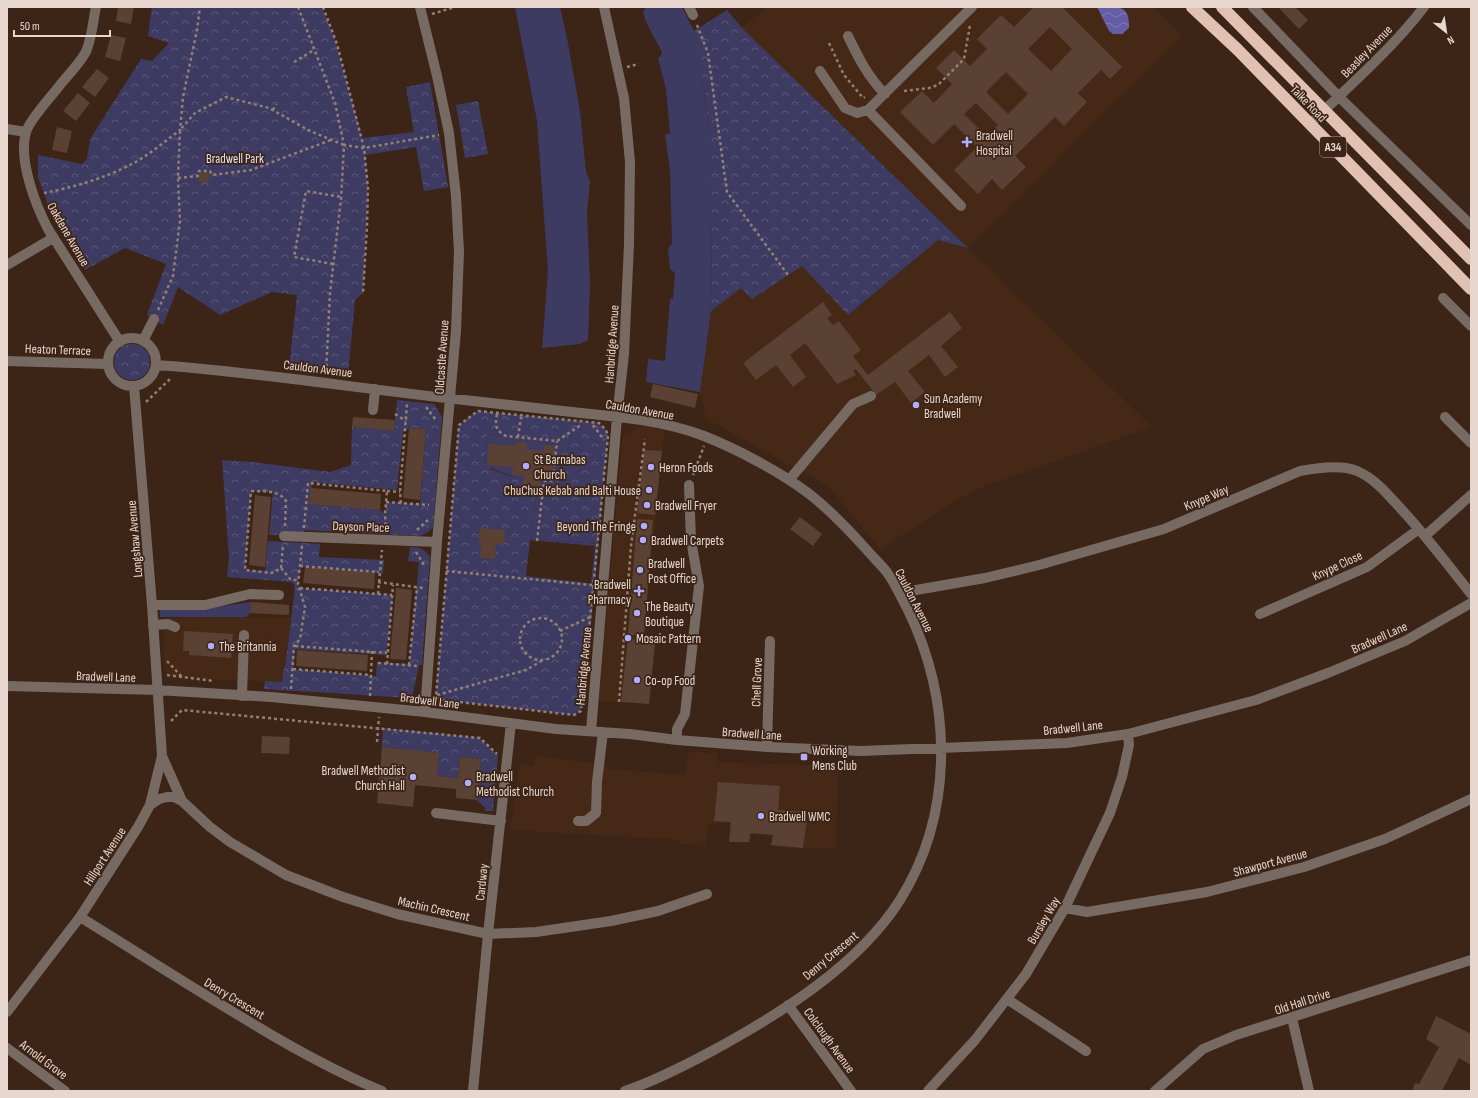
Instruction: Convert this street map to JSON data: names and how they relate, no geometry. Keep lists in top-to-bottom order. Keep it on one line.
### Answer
{"streets":{"highway":["Talke Road","A34"],"street":["Beasley Avenue","Oakdene Avenue","Hanbridge Avenue","Heaton Terrace","Oldcastle Avenue","Cauldon Avenue","Knype Way","Dayson Place","Longshaw Avenue","Knype Close","Bradwell Lane","Chell Grove","Hillport Avenue","Shawport Avenue","Cardway","Machin Crescent","Bursley Way","Denry Crescent","Old Hall Drive","Colclough Avenue","Arnold Grove"]},"crossings":[["Beasley Avenue","Talke Road"],["Oakdene Avenue","Heaton Terrace"],["Oakdene Avenue","Cauldon Avenue"],["Oakdene Avenue","Longshaw Avenue"],["Hanbridge Avenue","Cauldon Avenue"],["Hanbridge Avenue","Bradwell Lane"],["Heaton Terrace","Cauldon Avenue"],["Heaton Terrace","Longshaw Avenue"],["Oldcastle Avenue","Cauldon Avenue"],["Oldcastle Avenue","Dayson Place"],["Oldcastle Avenue","Bradwell Lane"],["Cauldon Avenue","Knype Way"],["Cauldon Avenue","Longshaw Avenue"],["Cauldon Avenue","Bradwell Lane"],["Cauldon Avenue","Denry Crescent"],["Knype Way","Knype Close"],["Longshaw Avenue","Bradwell Lane"],["Longshaw Avenue","Hillport Avenue"],["Bradwell Lane","Chell Grove"],["Bradwell Lane","Hillport Avenue"],["Bradwell Lane","Cardway"],["Bradwell Lane","Bursley Way"],["Bradwell Lane","Denry Crescent"],["Hillport Avenue","Machin Crescent"],["Hillport Avenue","Denry Crescent"],["Shawport Avenue","Bursley Way"],["Cardway","Machin Crescent"],["Denry Crescent","Colclough Avenue"]],"parks":["Bradwell Park"],"places":{"health":["Bradwell Hospital","Bradwell Pharmacy"],"other":["Sun Academy Bradwell","St Barnabas Church","Heron Foods","ChuChus Kebab and Balti House","Bradwell Fryer","Beyond The Fringe","Bradwell Carpets","Bradwell Post Office","The Beauty Boutique","Mosaic Pattern","The Britannia","Co-op Food","Bradwell Methodist Church Hall","Bradwell Methodist Church","Bradwell WMC"],"transit":["Working Mens Club"]},"scale_bar":"50 m","north":"bottom right"}
